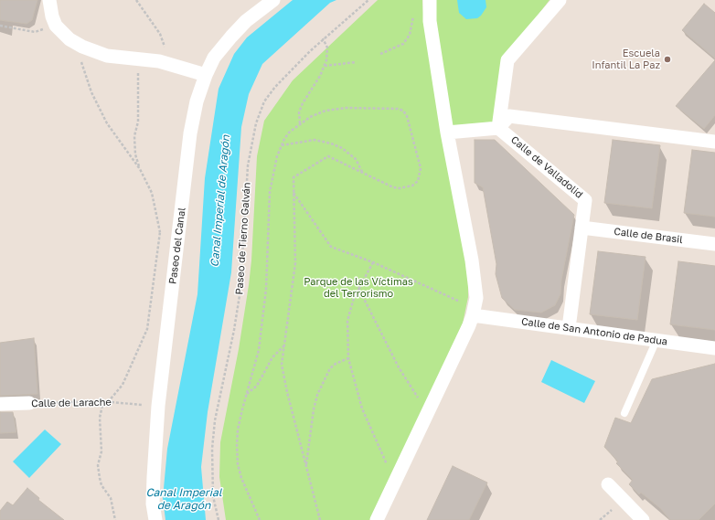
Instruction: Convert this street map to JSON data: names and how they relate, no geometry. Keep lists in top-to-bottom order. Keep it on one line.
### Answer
{"streets":{"street":["Calle de Valladolid","Calle de Brasil","Paseo del Canal","Calle de San Antonio de Padua","Calle de Larache"],"path":["Paseo de Tierno Galván"]},"crossings":[["Calle de Valladolid","Calle de Brasil"],["Calle de Valladolid","Calle de San Antonio de Padua"]],"water":["Canal Imperial de Aragón"],"parks":["Parque de las Víctimas del Terrorismo"],"places":["Escuela Infantil La Paz"]}
